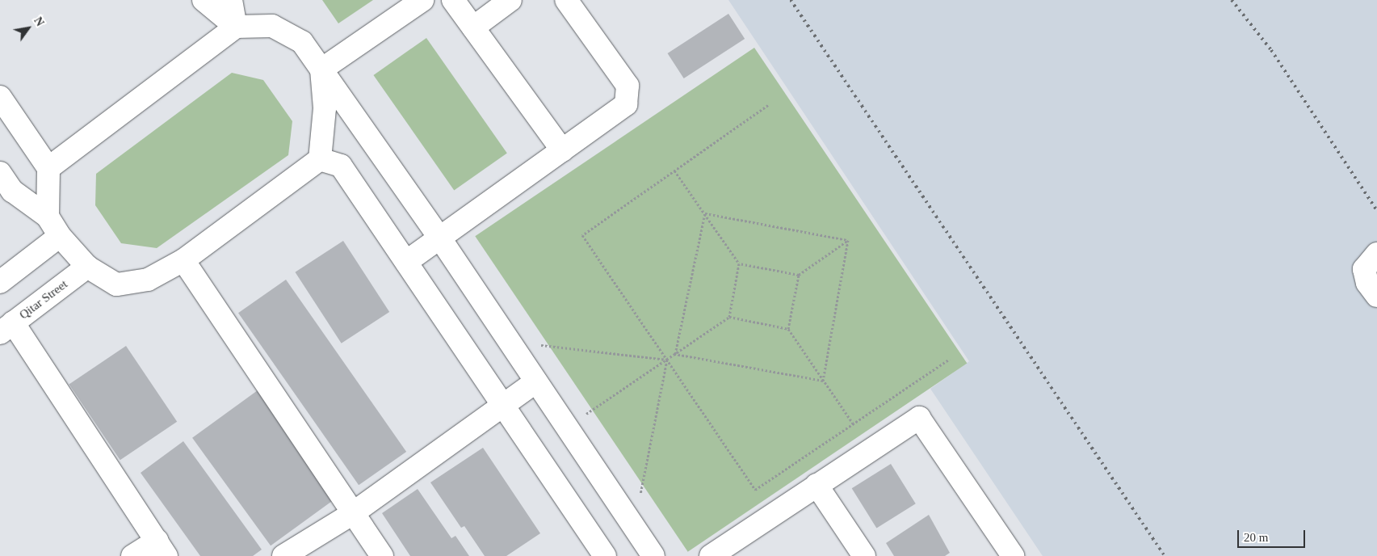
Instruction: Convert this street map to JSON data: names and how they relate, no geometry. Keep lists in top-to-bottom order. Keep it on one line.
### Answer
{"streets":{"street":["Qitar Street"]},"scale_bar":"20 m","north":"top right"}
